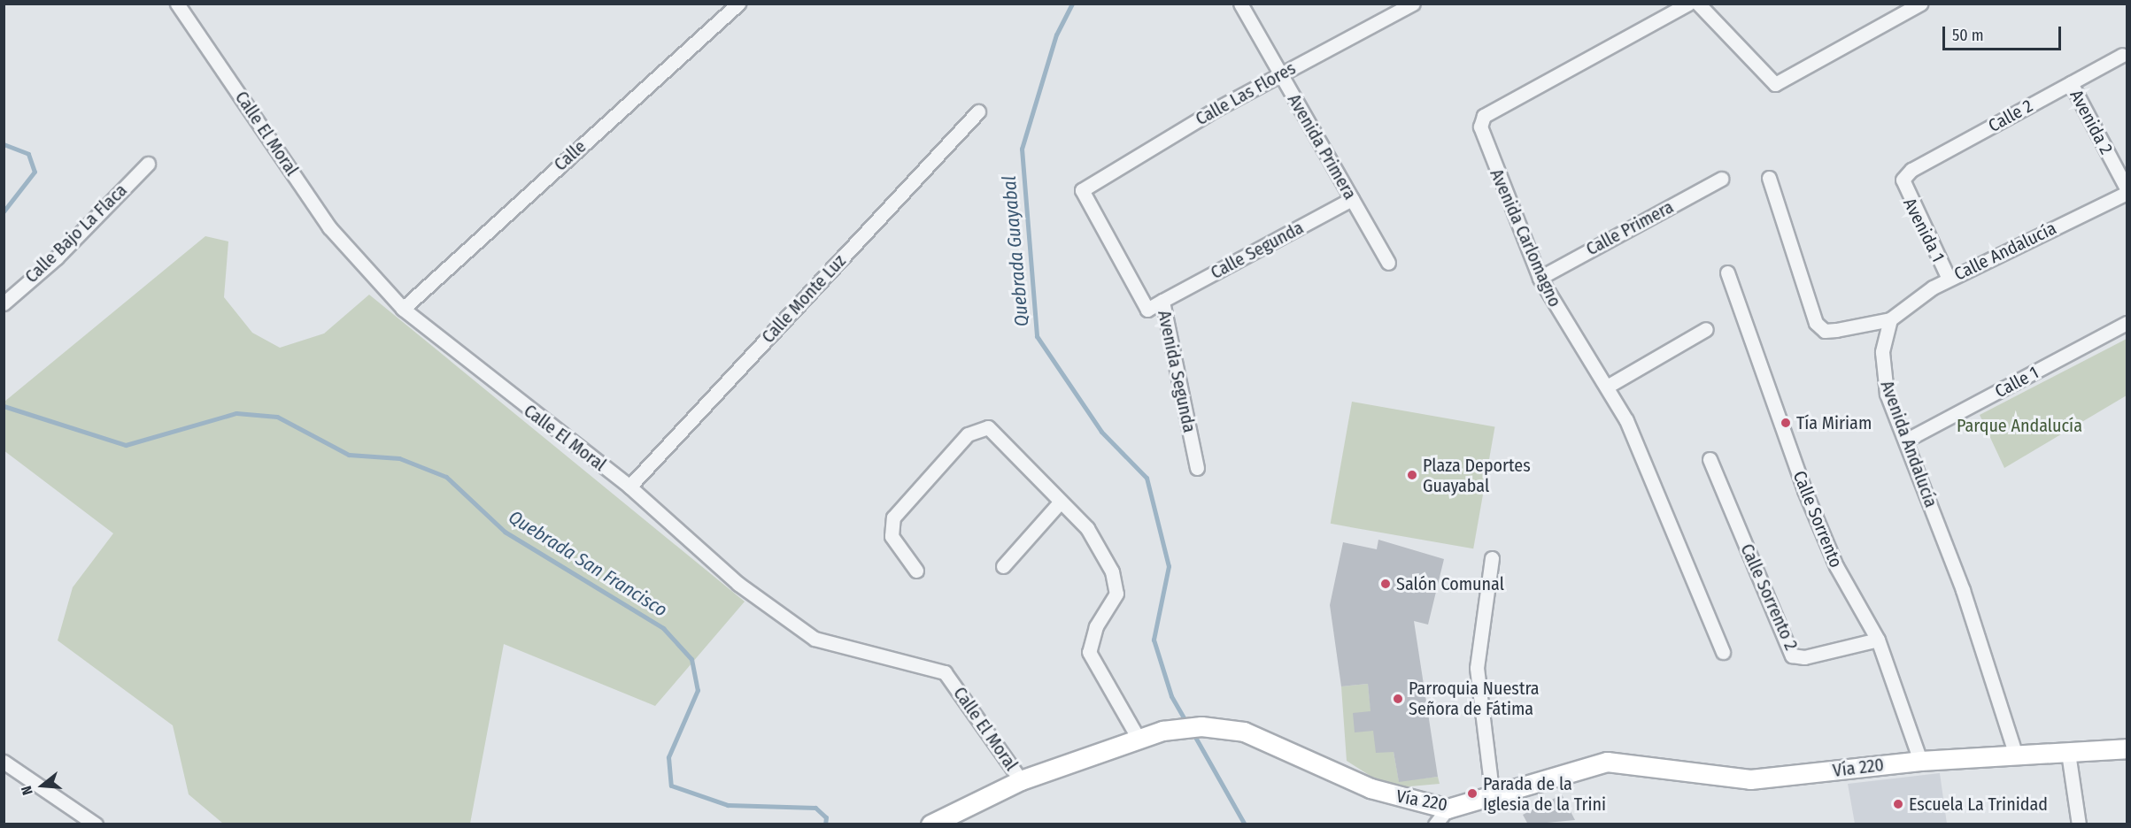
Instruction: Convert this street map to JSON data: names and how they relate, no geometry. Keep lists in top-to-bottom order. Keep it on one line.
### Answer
{"streets":{"main road":["Vía 220"],"street":["Calle Las Flores","Calle 2","Avenida 2","Calle El Moral","Avenida Primera","Calle","Calle Primera","Avenida 1","Calle Bajo La Flaca","Avenida Carlomagno","Calle Segunda","Calle Andalucía","Calle Monte Luz","Avenida Segunda","Calle 1","Avenida Andalucía","Calle Sorrento","Calle Sorrento 2"]},"crossings":[["Calle Las Flores","Avenida Primera"],["Calle Las Flores","Avenida Segunda"],["Calle 2","Avenida 2"],["Calle 2","Avenida 1"],["Calle El Moral","Calle"],["Calle El Moral","Calle Monte Luz"],["Calle El Moral","Vía 220"],["Avenida Primera","Calle Segunda"],["Calle Primera","Avenida Carlomagno"],["Avenida 1","Calle Andalucía"],["Calle Segunda","Avenida Segunda"],["Calle Andalucía","Avenida Andalucía"],["Calle 1","Avenida Andalucía"],["Avenida Andalucía","Vía 220"],["Calle Sorrento","Calle Sorrento 2"],["Calle Sorrento","Vía 220"]],"water":["Quebrada Guayabal","Quebrada San Francisco"],"parks":["Parque Andalucía"],"places":["Tía Miriam","Plaza Deportes Guayabal","Salón Comunal","Parroquia Nuestra Señora de Fátima","Parada de la Iglesia de la Trini","Escuela La Trinidad"],"scale_bar":"50 m","north":"left"}
